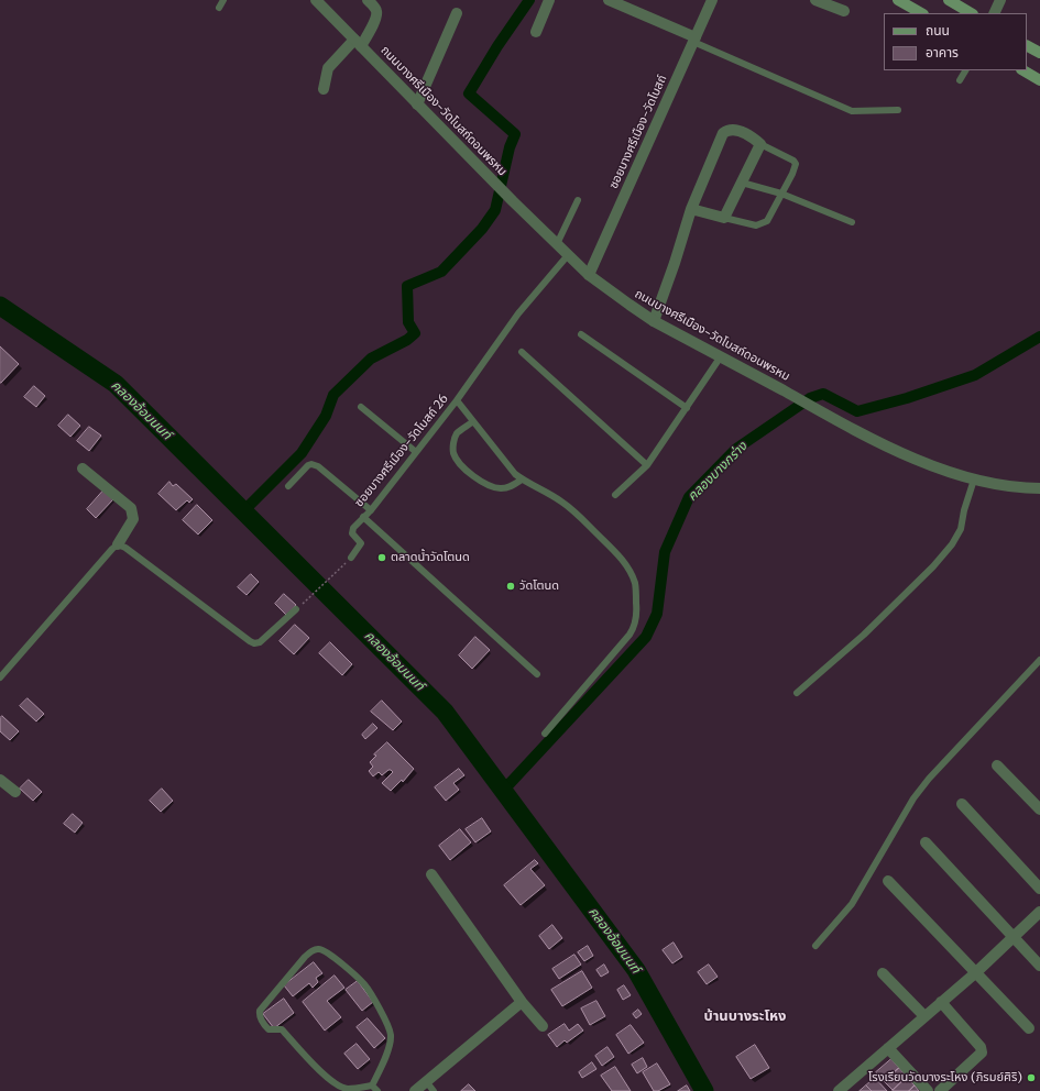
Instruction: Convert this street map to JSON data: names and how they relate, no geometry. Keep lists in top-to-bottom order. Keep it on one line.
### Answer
{"streets":{"street":["ถนนบางศรีเมือง-วัดโบสถ์ดอนพรหม","ซอยบางศรีเมือง-วัดโบสถ์"],"lane":["ซอยบางศรีเมือง-วัดโบสถ์ 26"]},"crossings":[["ถนนบางศรีเมือง-วัดโบสถ์ดอนพรหม","ซอยบางศรีเมือง-วัดโบสถ์"],["ถนนบางศรีเมือง-วัดโบสถ์ดอนพรหม","ซอยบางศรีเมือง-วัดโบสถ์ 26"]],"districts":["บ้านบางระโหง"],"water":["คลองอ้อมนนท์","คลองบางกร่าง"],"places":["ตลาดน้ำวัดโตนด","วัดโตนด","โรงเรียนวัดบางระโหง (ภิรมย์ศิริ)"],"legend":["ถนน","อาคาร"]}
